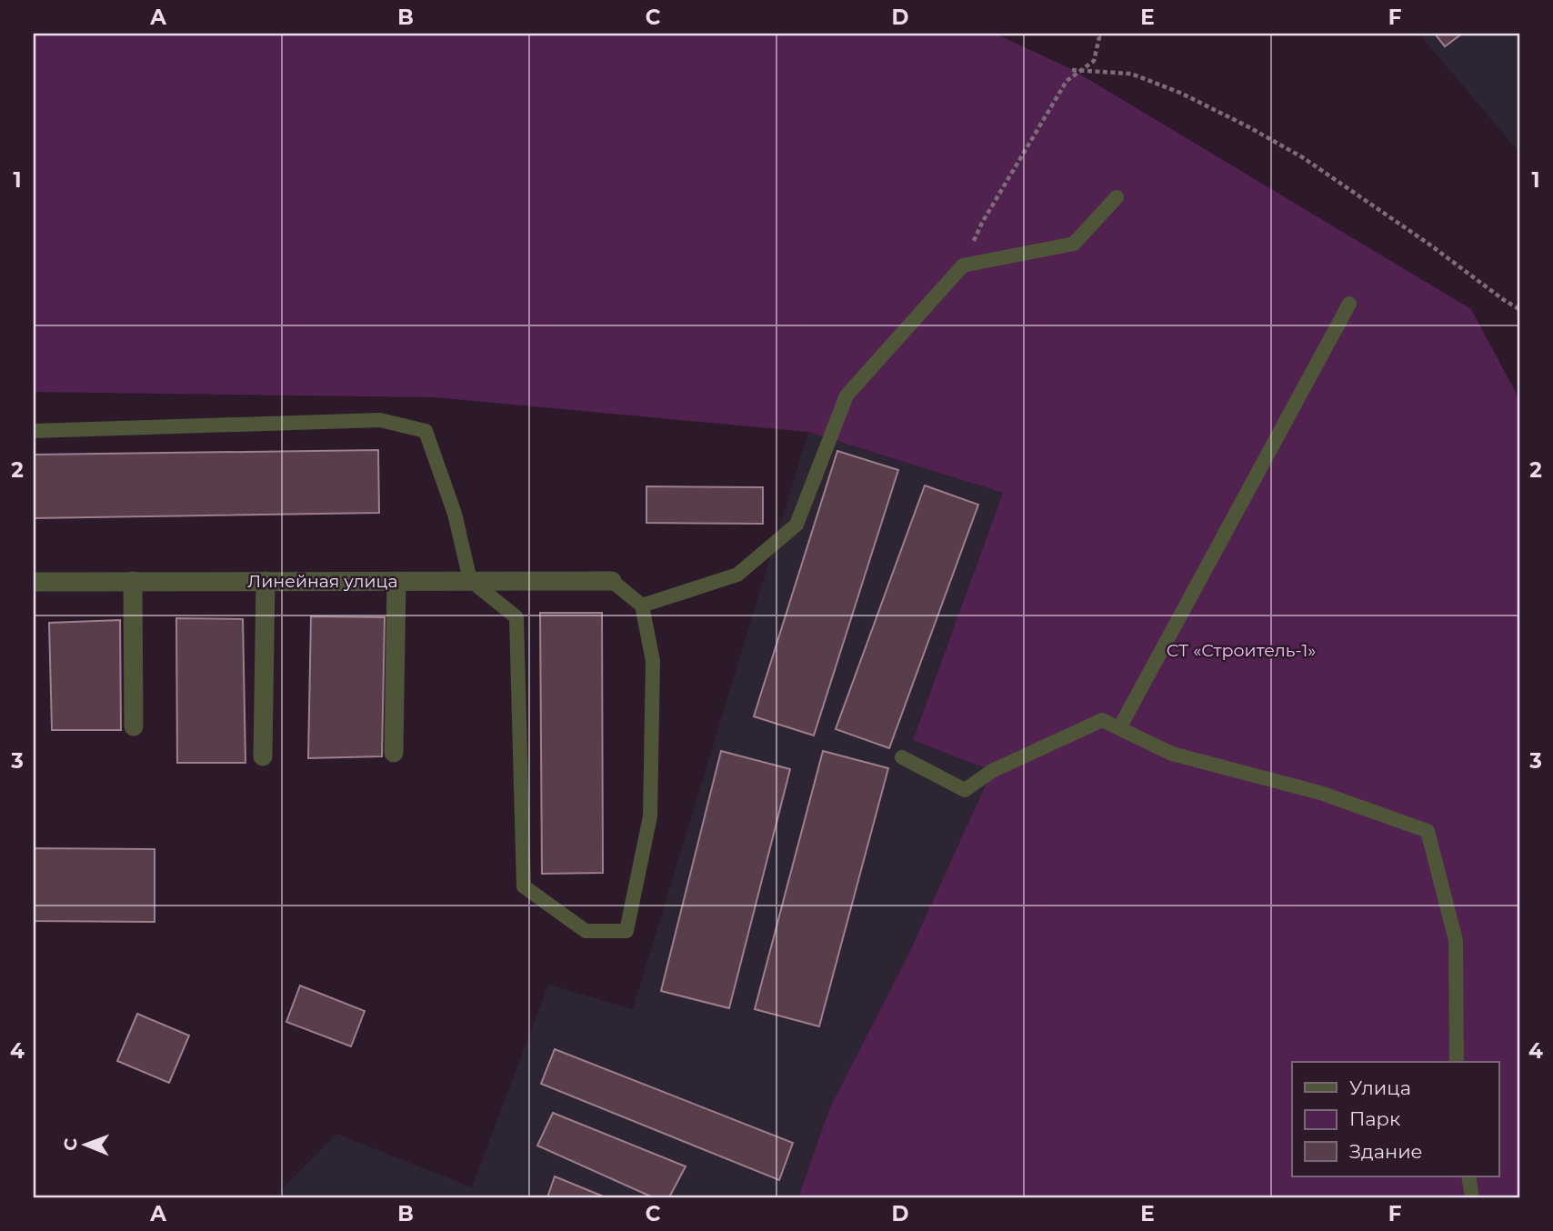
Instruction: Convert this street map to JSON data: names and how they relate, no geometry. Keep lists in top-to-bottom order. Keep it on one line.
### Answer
{"streets":{"street":["Линейная улица"]},"parks":["СТ «Строитель-1»"],"legend":["Улица","Парк","Здание"],"north":"left","grid":{"columns":["A","B","C","D","E","F"],"rows":["1","2","3","4"]}}
